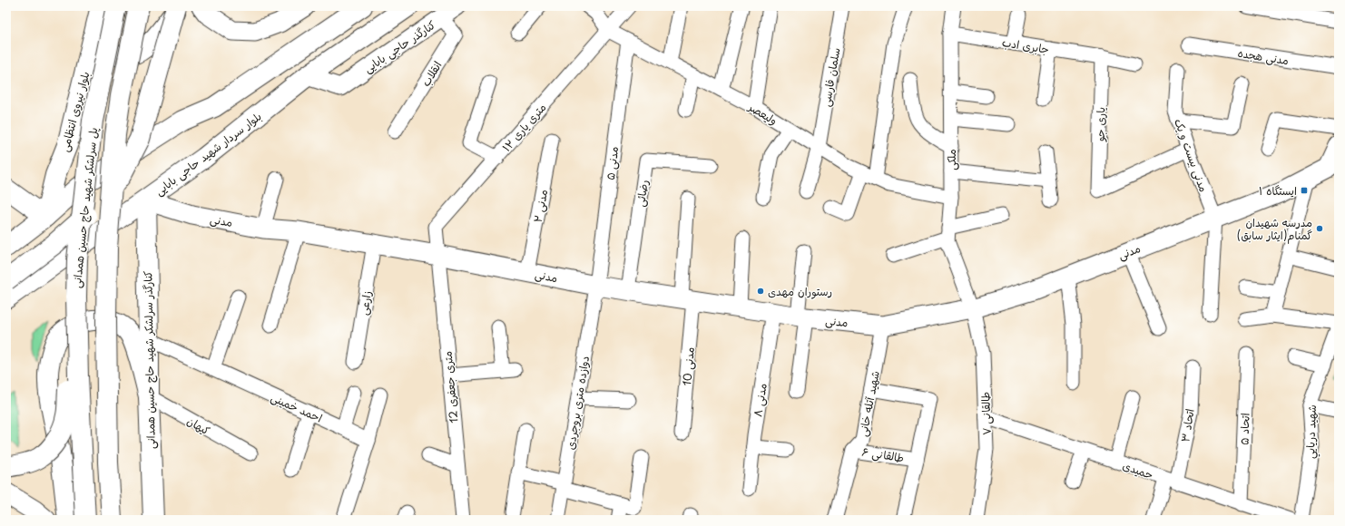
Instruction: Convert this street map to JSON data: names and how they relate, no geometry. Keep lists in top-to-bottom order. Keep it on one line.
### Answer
{"streets":{"main road":["بلوار نیروی انتظامی","بلوار سردار شهید حاجی بابایی","پل سرلشکر شهید حاج حسین همدانی","مدنی","کنارگذر سرلشکر شهید حاج حسین همدانی"],"street":["جابری ادب","کنارگذر حاجی بابایی","مدنی هجده","انقلاب","سلمان فارسی","ولیعصر","یاری جو","۱۲ متری یاری","مدنی بیست و یک","ملکی","مدنی ۵","رضائی","مدنی ۲","زارعی","مدنی 10","12 متری جعفری","مدنی ۸","دوازده متری بروجردی","شهید آتله خانی","احمد خمینی","طالقانی ۷","کیهان","اتحاد ۳","اتحاد ۵","شهيد دريايي","طالقانی ۶","حمیدی"]},"crossings":[["جابری ادب","یاری جو"],["جابری ادب","ملکی"],["کنارگذر حاجی بابایی","انقلاب"],["کنارگذر حاجی بابایی","بلوار سردار شهید حاجی بابایی"],["سلمان فارسی","ولیعصر"],["ولیعصر","۱۲ متری یاری"],["ولیعصر","ملکی"],["ولیعصر","مدنی ۵"],["یاری جو","مدنی بیست و یک"],["۱۲ متری یاری","مدنی"],["۱۲ متری یاری","12 متری جعفری"],["بلوار سردار شهید حاجی بابایی","مدنی"],["بلوار سردار شهید حاجی بابایی","کنارگذر سرلشکر شهید حاج حسین همدانی"],["مدنی بیست و یک","مدنی"],["ملکی","مدنی"],["ملکی","طالقانی ۷"],["مدنی ۵","مدنی"],["مدنی ۵","دوازده متری بروجردی"],["رضائی","مدنی"],["مدنی ۲","مدنی"],["مدنی","زارعی"],["مدنی","کنارگذر سرلشکر شهید حاج حسین همدانی"],["مدنی","مدنی 10"],["مدنی","12 متری جعفری"],["مدنی","مدنی ۸"],["مدنی","دوازده متری بروجردی"],["مدنی","شهید آتله خانی"],["مدنی","طالقانی ۷"],["کنارگذر سرلشکر شهید حاج حسین همدانی","احمد خمینی"],["کنارگذر سرلشکر شهید حاج حسین همدانی","کیهان"],["شهید آتله خانی","طالقانی ۶"],["طالقانی ۷","حمیدی"],["اتحاد ۳","حمیدی"],["اتحاد ۵","حمیدی"]],"places":{"transit":["ایستگاه ۱"],"other":["مدرسه شهیدان گمنام(ایثار سابق)","رستوران مهدی"]}}
